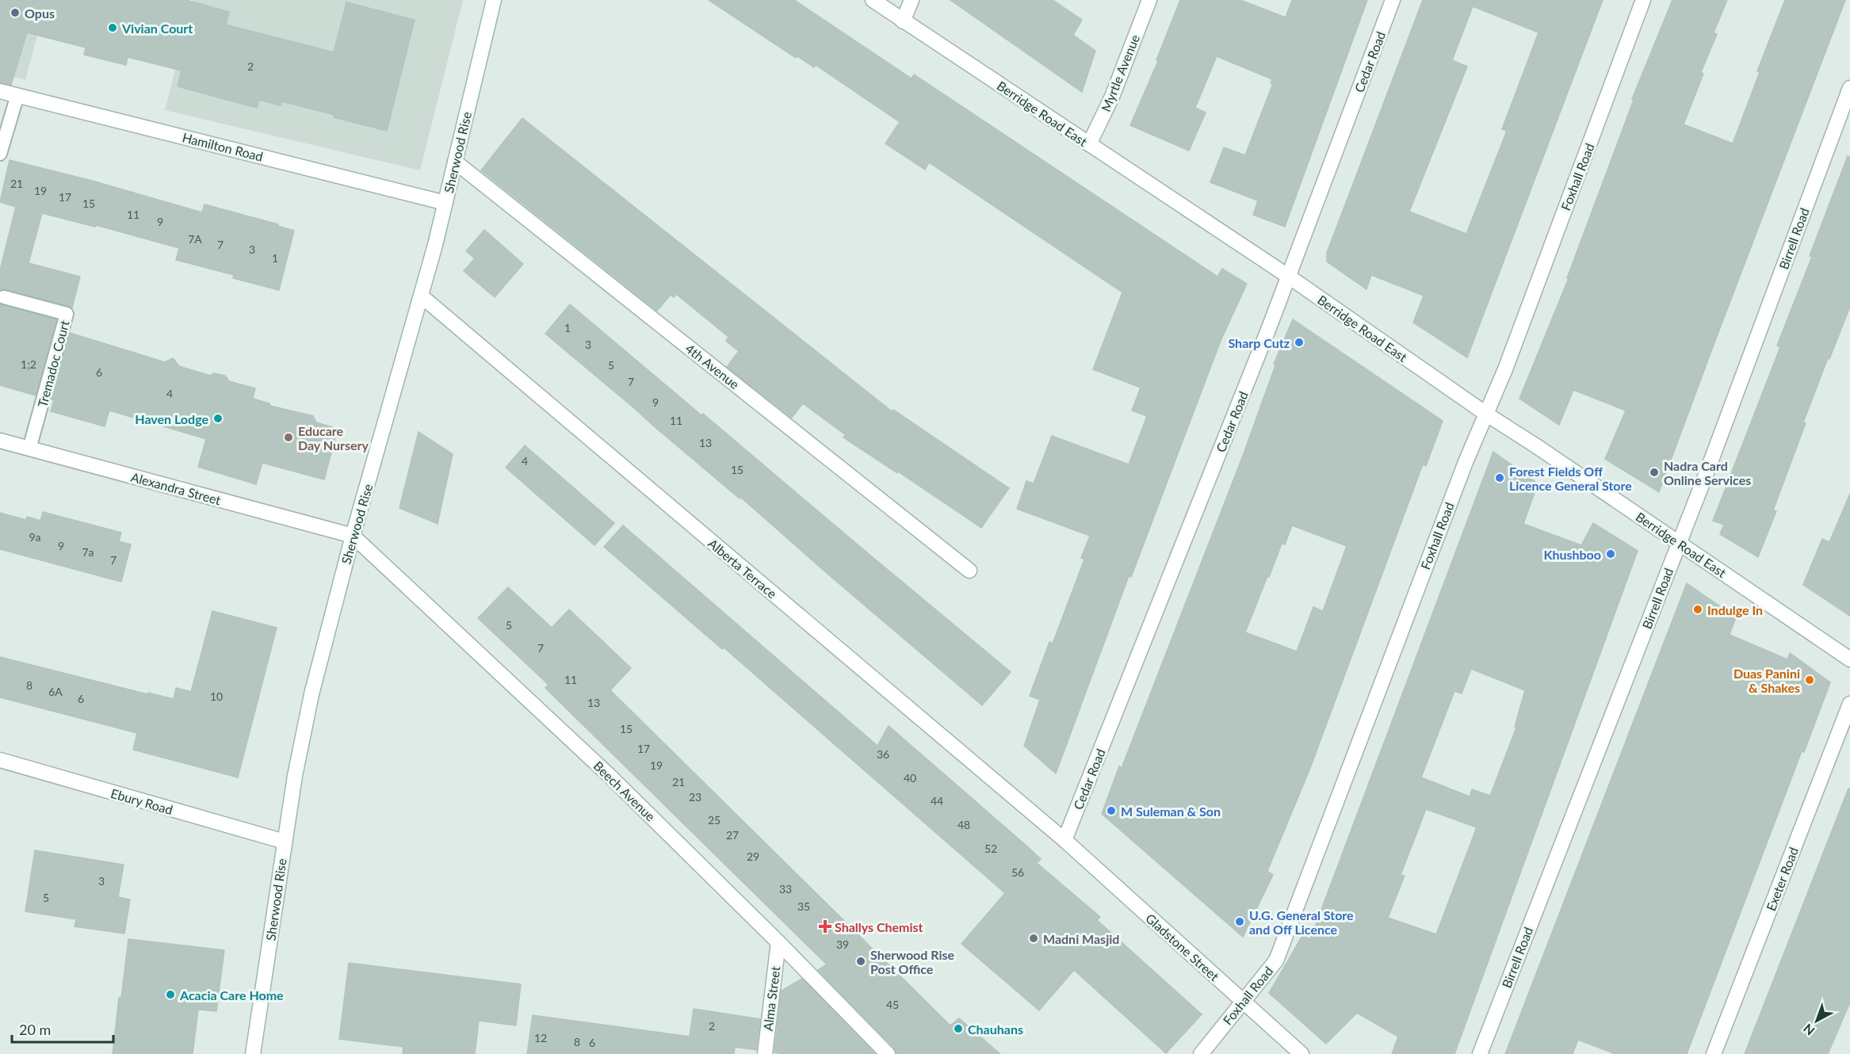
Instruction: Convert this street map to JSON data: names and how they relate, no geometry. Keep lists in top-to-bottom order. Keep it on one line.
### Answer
{"streets":{"street":["Cedar Road","Myrtle Avenue","Berridge Road East","Hamilton Road","Sherwood Rise","Foxhall Road","Birrell Road","4th Avenue","Alexandra Street","Alberta Terrace","Beech Avenue","Ebury Road","Exeter Road","Gladstone Street","Alma Street"],"lane":["Tremadoc Court"]},"crossings":[["Cedar Road","Berridge Road East"],["Cedar Road","Alberta Terrace"],["Cedar Road","Gladstone Street"],["Myrtle Avenue","Berridge Road East"],["Berridge Road East","Foxhall Road"],["Berridge Road East","Birrell Road"],["Hamilton Road","Sherwood Rise"],["Sherwood Rise","4th Avenue"],["Sherwood Rise","Alexandra Street"],["Sherwood Rise","Alberta Terrace"],["Sherwood Rise","Beech Avenue"],["Sherwood Rise","Ebury Road"],["Foxhall Road","Gladstone Street"],["Tremadoc Court","Alexandra Street"],["Alexandra Street","Beech Avenue"],["Alberta Terrace","Gladstone Street"],["Beech Avenue","Alma Street"]],"places":{"other":["Opus","Vivian Court","Sharp Cutz","Haven Lodge","Educare Day Nursery","Nadra Card Online Services","Forest Fields Off Licence General Store","Khushboo","Indulge In","Duas Panini & Shakes","M Suleman & Son","U.G. General Store and Off Licence","Madni Masjid","Sherwood Rise Post Office","Acacia Care Home","Chauhans"],"health":["Shallys Chemist"]},"house_numbers":["2","21","19","17","15","11","9","7A","7","3","1","1","3","1;2","5","6","7","4","9","11","13","4","15","9a","9","7a","7","5","7","11","8","6A","10","6","13","15","17","36","19","40","21","23","44","25","48","27","52","29","56","3","33","5","35","39","45","2","12","8","6"],"scale_bar":"20 m","north":"bottom left"}
